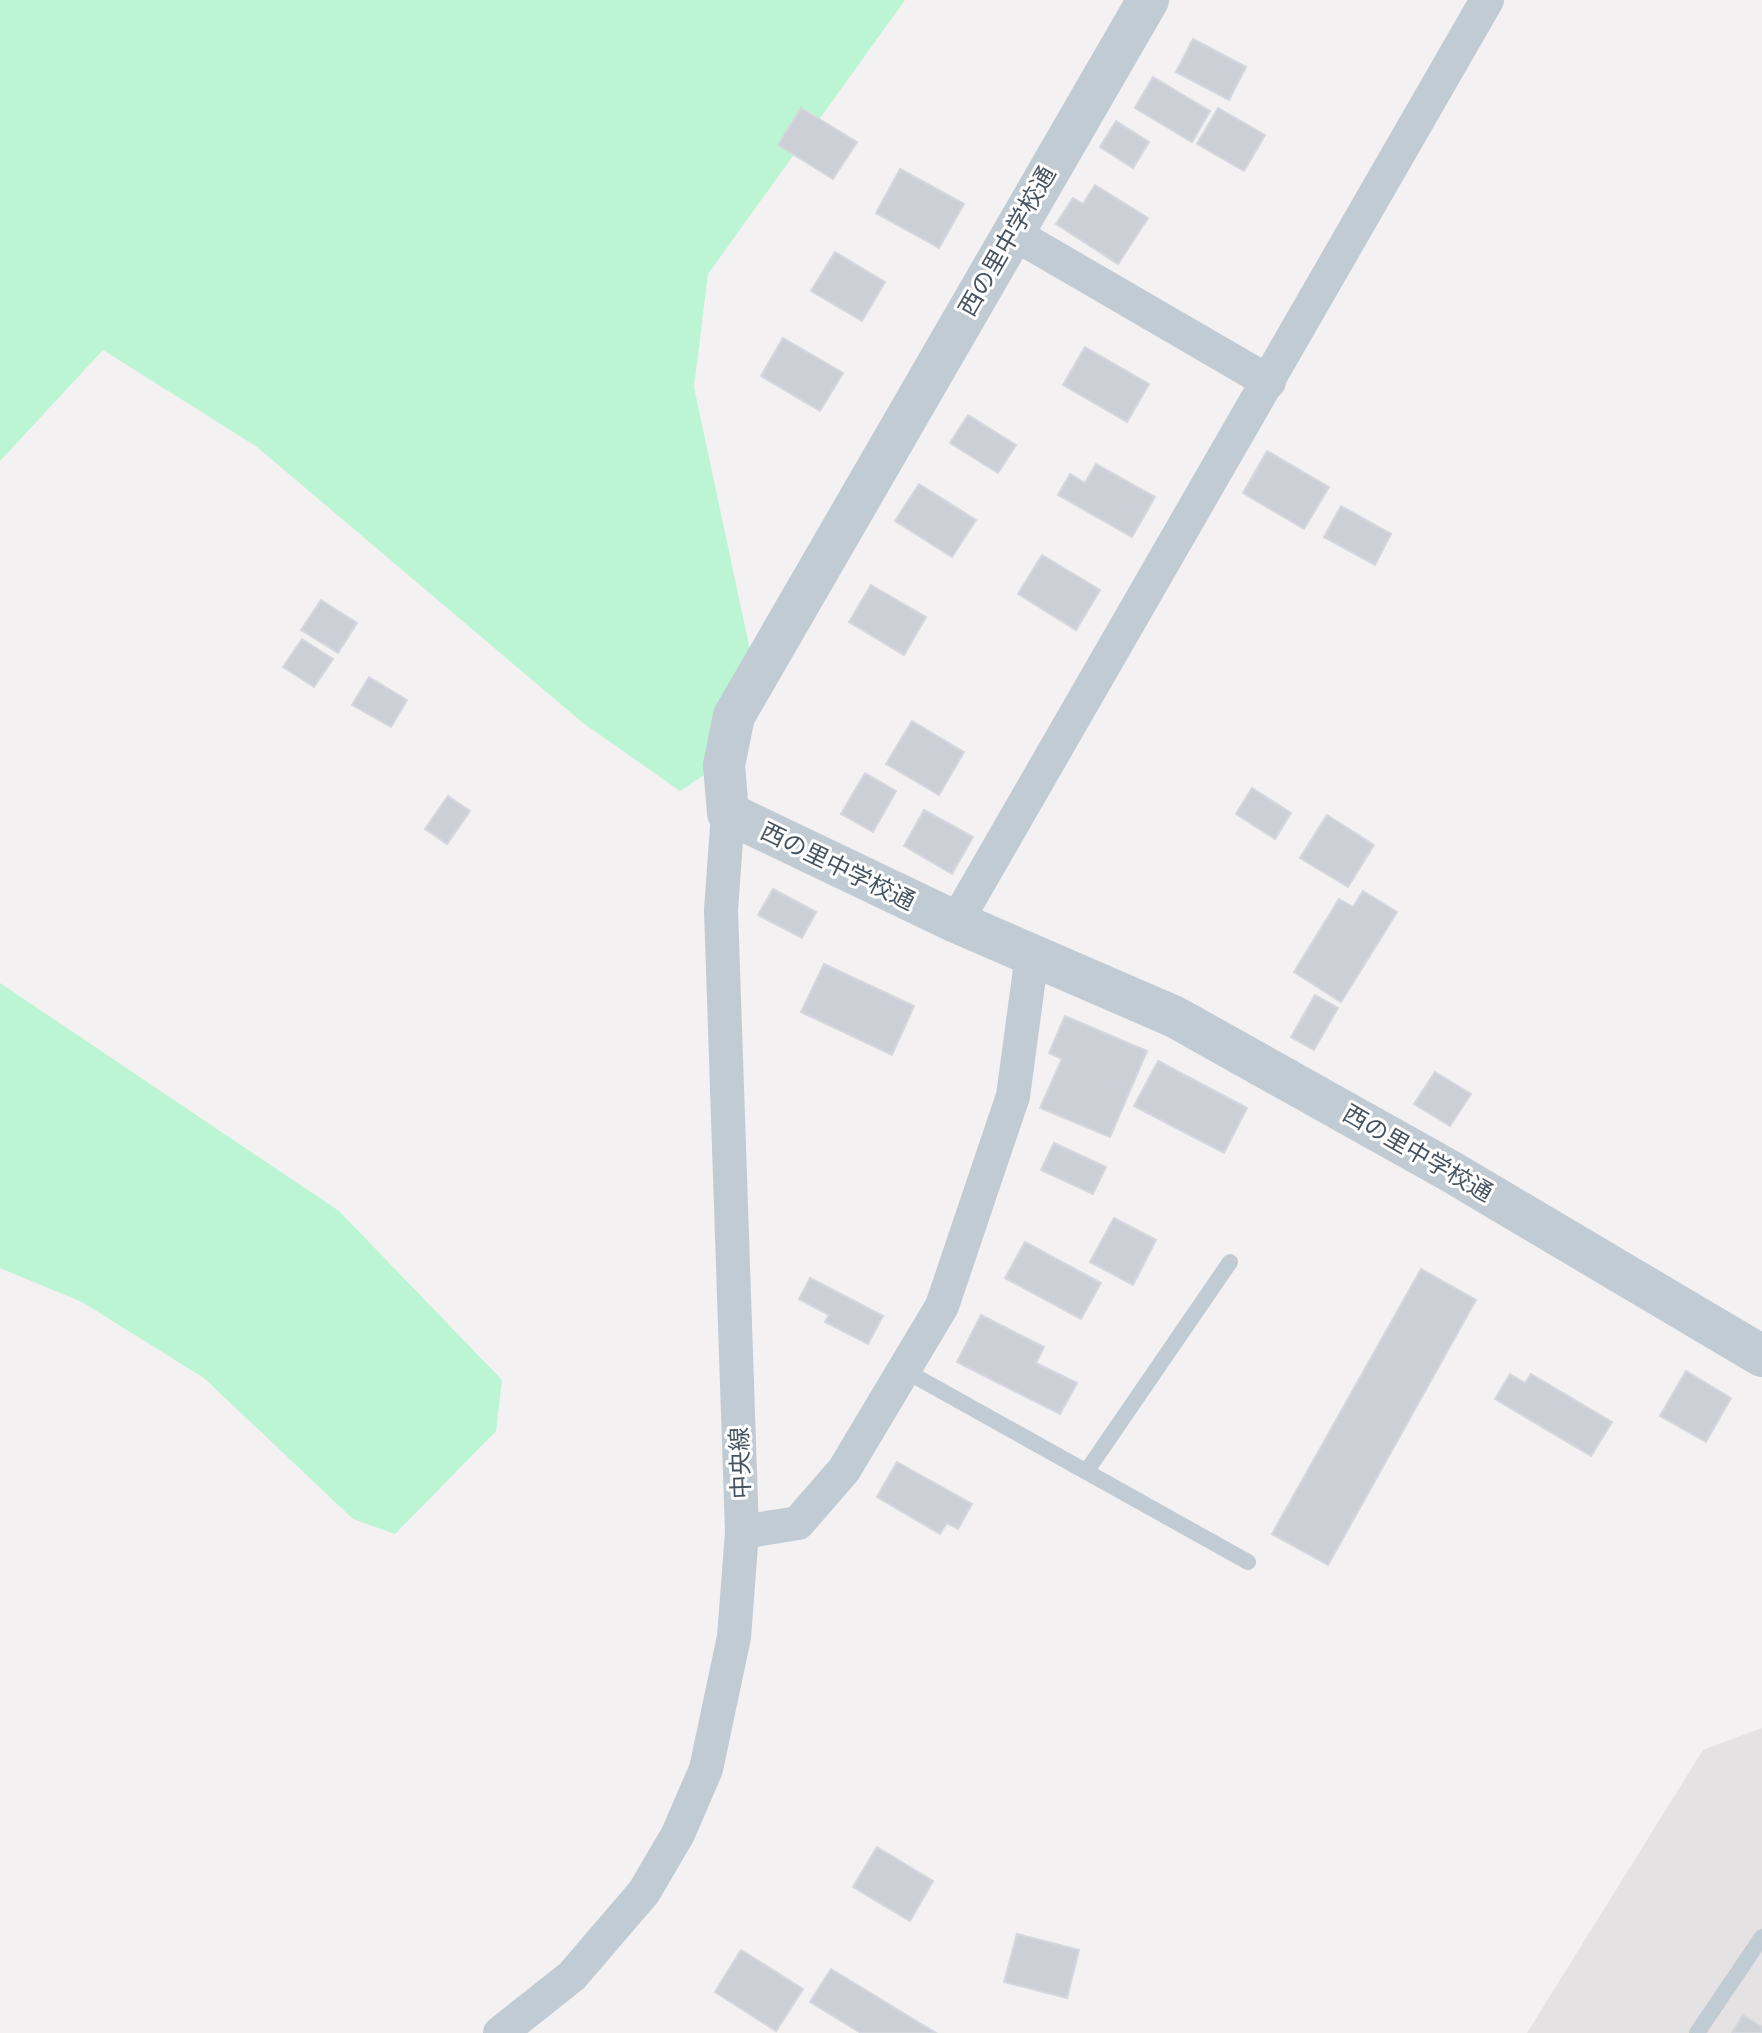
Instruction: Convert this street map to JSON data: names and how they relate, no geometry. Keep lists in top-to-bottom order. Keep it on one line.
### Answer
{"streets":{"street":["西の里中学校通","中央線"]},"crossings":[["西の里中学校通","中央線"]]}
